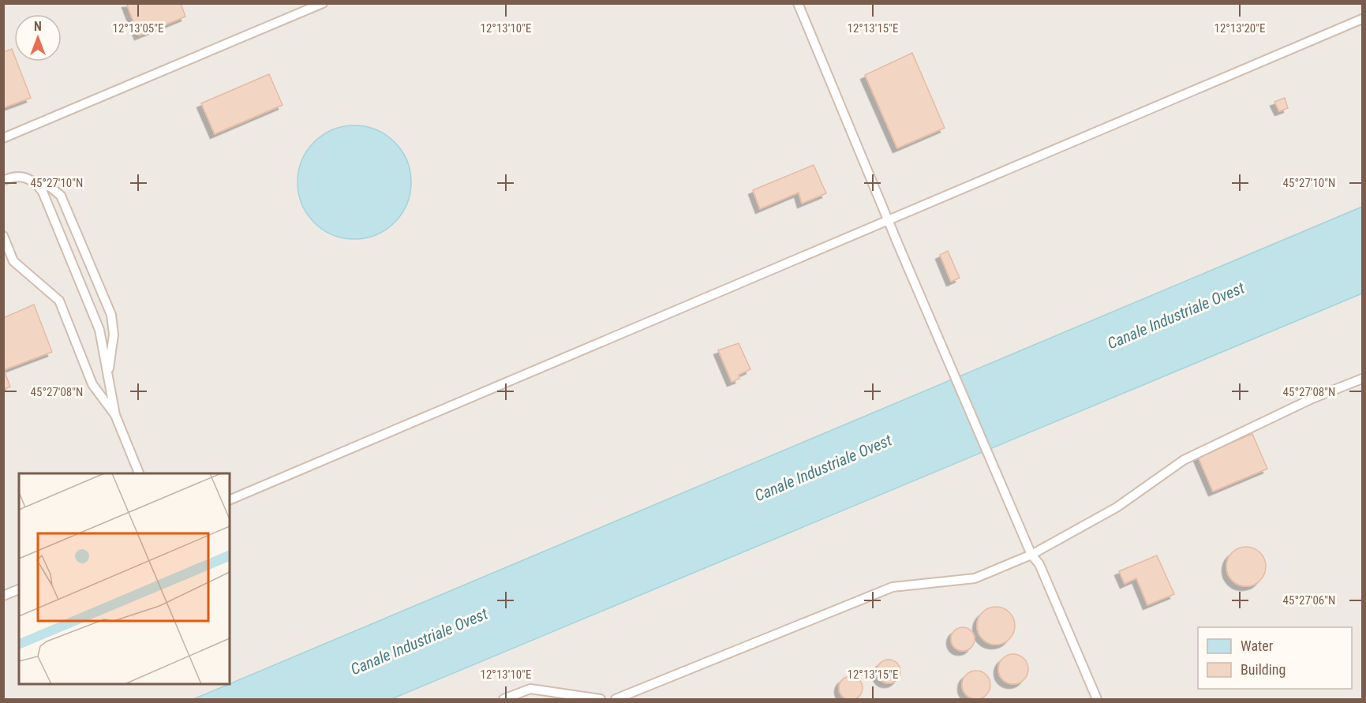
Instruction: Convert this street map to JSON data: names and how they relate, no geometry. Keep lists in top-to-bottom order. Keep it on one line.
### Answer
{"water":["Canale Industriale Ovest"],"legend":["Water","Building"],"north":"top","coordinates":["12°13'05\"E","12°13'10\"E","12°13'15\"E","12°13'20\"E","45°27'10\"N","45°27'08\"N","45°27'06\"N"]}
